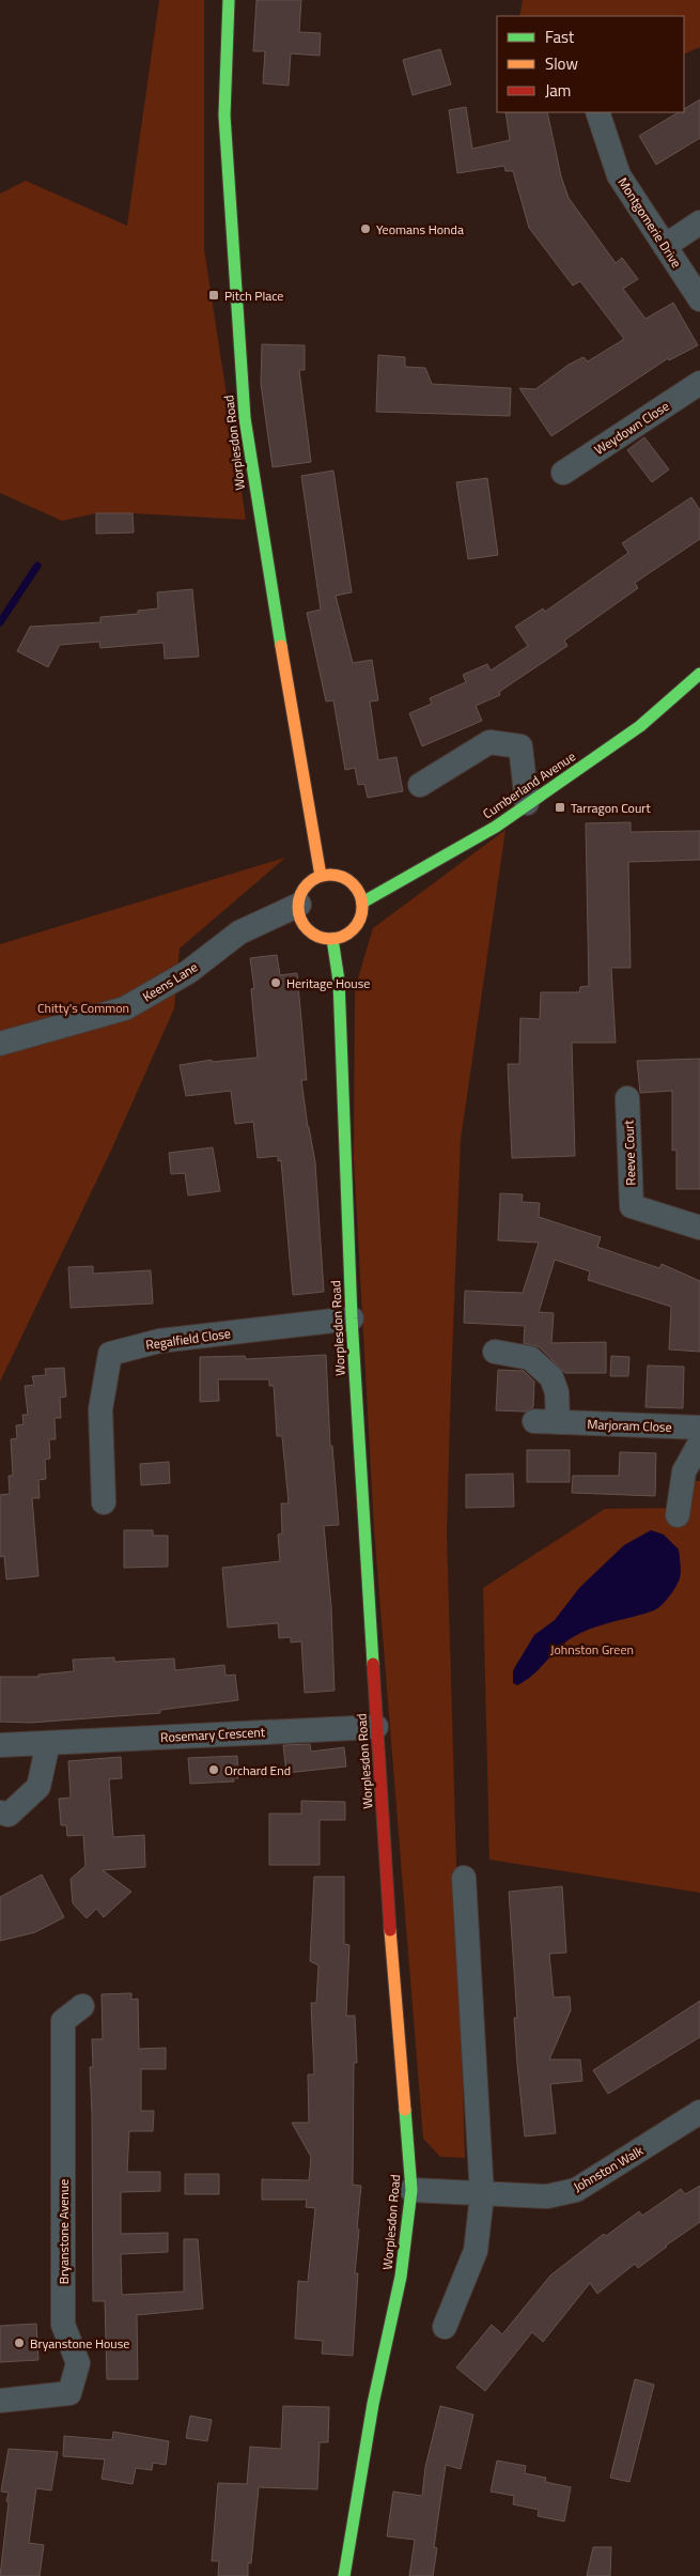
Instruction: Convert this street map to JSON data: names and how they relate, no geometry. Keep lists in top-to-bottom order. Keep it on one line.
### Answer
{"streets":{"main road":["Worplesdon Road","Cumberland Avenue"],"street":["Montgomerie Drive","Weydown Close","Keens Lane","Reeve Court","Regalfield Close","Marjoram Close","Rosemary Crescent","Johnston Walk","Bryanstone Avenue"]},"crossings":[["Worplesdon Road","Cumberland Avenue"],["Worplesdon Road","Keens Lane"],["Worplesdon Road","Regalfield Close"],["Worplesdon Road","Rosemary Crescent"],["Worplesdon Road","Johnston Walk"],["Cumberland Avenue","Keens Lane"]],"parks":["Chitty's Common","Johnston Green"],"places":{"other":["Yeomans Honda","Heritage House","Orchard End","Bryanstone House"],"transit":["Pitch Place","Tarragon Court"]},"legend":["Fast","Slow","Jam"]}
